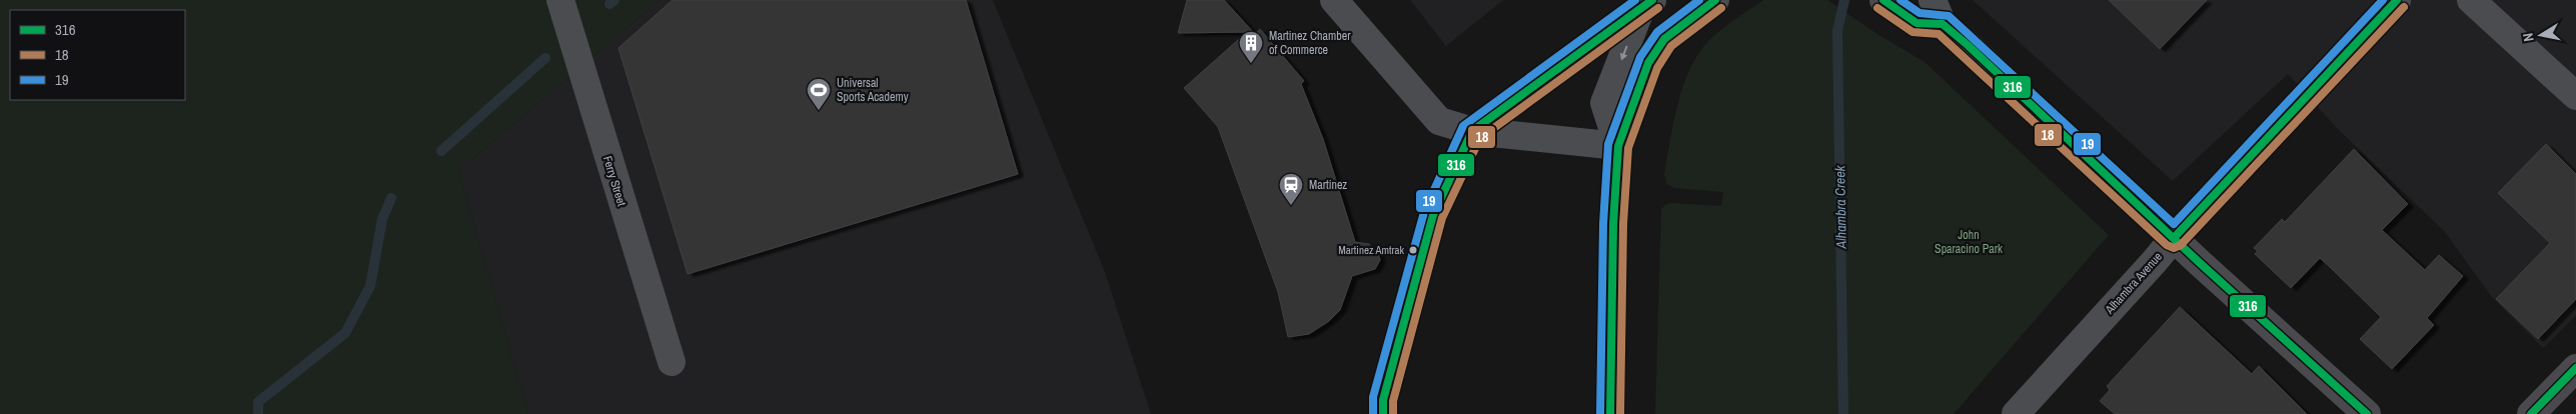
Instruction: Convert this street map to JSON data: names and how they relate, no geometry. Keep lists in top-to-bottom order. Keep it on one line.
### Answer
{"streets":{"street":["Ferry Street","Alhambra Avenue"]},"water":["Alhambra Creek"],"parks":["John Sparacino Park"],"places":{"building":["Martinez Chamber of Commerce"],"sports":["Universal Sports Academy"],"station":["Martinez"],"other":["Martinez Amtrak"]},"lines":["transit line 316","transit line 19","transit line 18"],"legend":["316","18","19"],"north":"left"}
